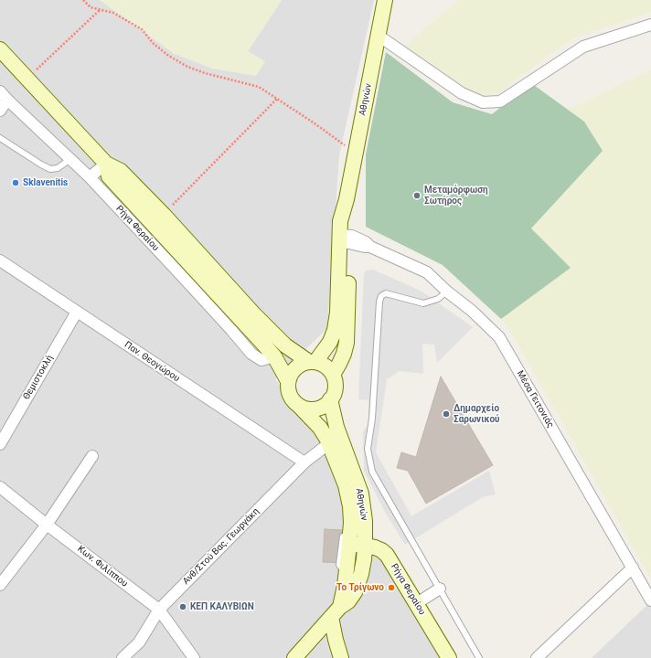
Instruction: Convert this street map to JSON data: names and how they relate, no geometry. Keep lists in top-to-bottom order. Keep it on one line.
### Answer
{"streets":{"main road":["Αθηνών","Ρήγα Φεραίου"],"street":["Παν. Θεογώρου","Θεμιστοκλή","Μέσα Γειτονιάς","Ανθ/Στού Βας. Γεωργάκη","Κων. Φιλίππου"]},"crossings":[["Αθηνών","Ρήγα Φεραίου"],["Αθηνών","Μέσα Γειτονιάς"],["Αθηνών","Ανθ/Στού Βας. Γεωργάκη"],["Παν. Θεογώρου","Θεμιστοκλή"],["Παν. Θεογώρου","Ανθ/Στού Βας. Γεωργάκη"],["Ανθ/Στού Βας. Γεωργάκη","Κων. Φιλίππου"]],"places":["Sklavenitis","Μεταμόρφωση Σωτήρος","Δημαρχείο Σαρωνικού","Το Τρίγωνο","ΚΕΠ ΚΑΛΥΒΙΩΝ"]}
